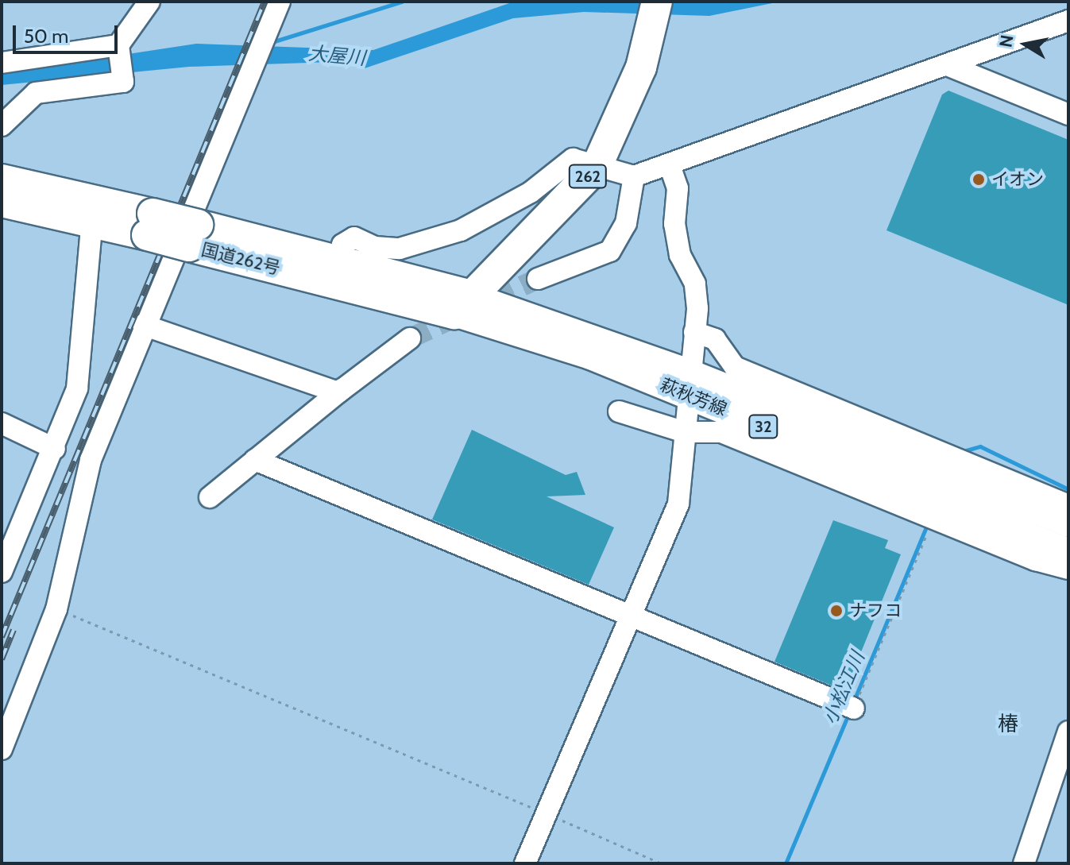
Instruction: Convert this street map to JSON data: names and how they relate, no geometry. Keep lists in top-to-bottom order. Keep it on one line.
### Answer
{"streets":{"highway":["262","国道262号"],"main road":["萩秋芳線","32"]},"crossings":[["262","国道262号"],["262","萩秋芳線"],["国道262号","萩秋芳線"]],"districts":["椿"],"water":["大屋川","小松江川"],"places":["イオン","ナフコ"],"scale_bar":"50 m","north":"left"}
